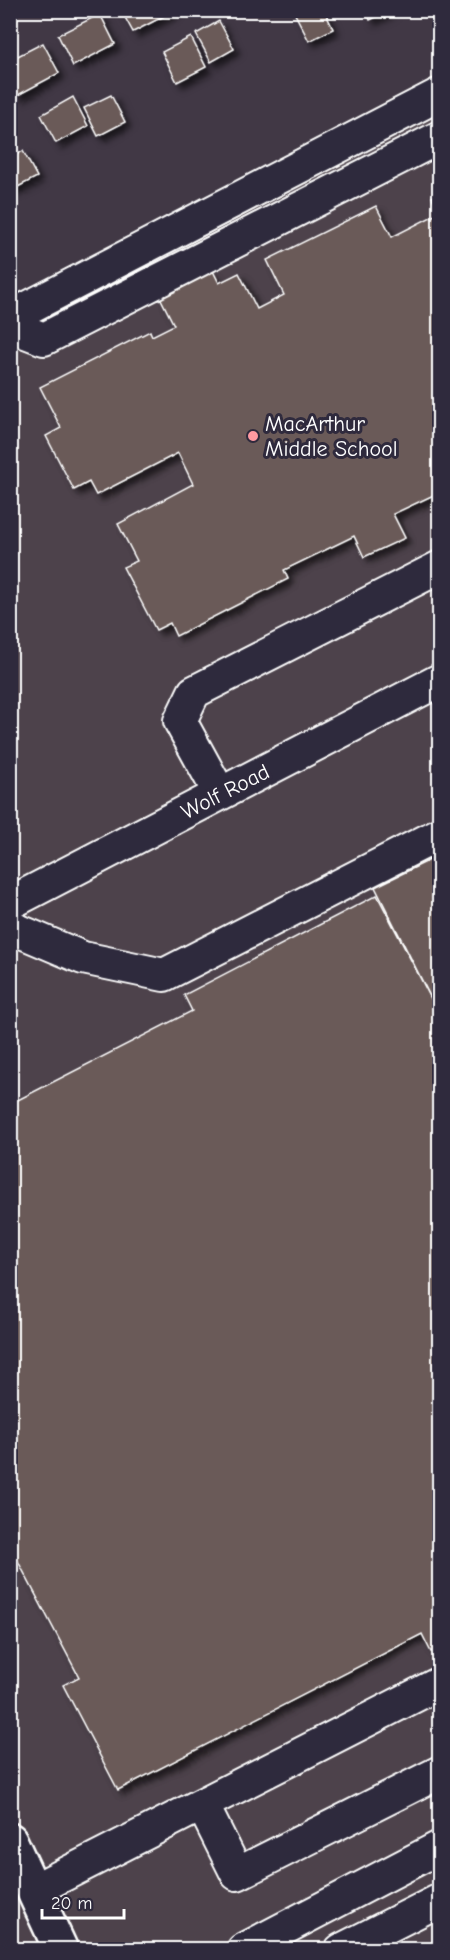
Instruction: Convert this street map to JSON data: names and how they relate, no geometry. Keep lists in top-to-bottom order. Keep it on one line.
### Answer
{"streets":{"street":["Wolf Road"]},"places":["MacArthur Middle School"],"scale_bar":"20 m"}
